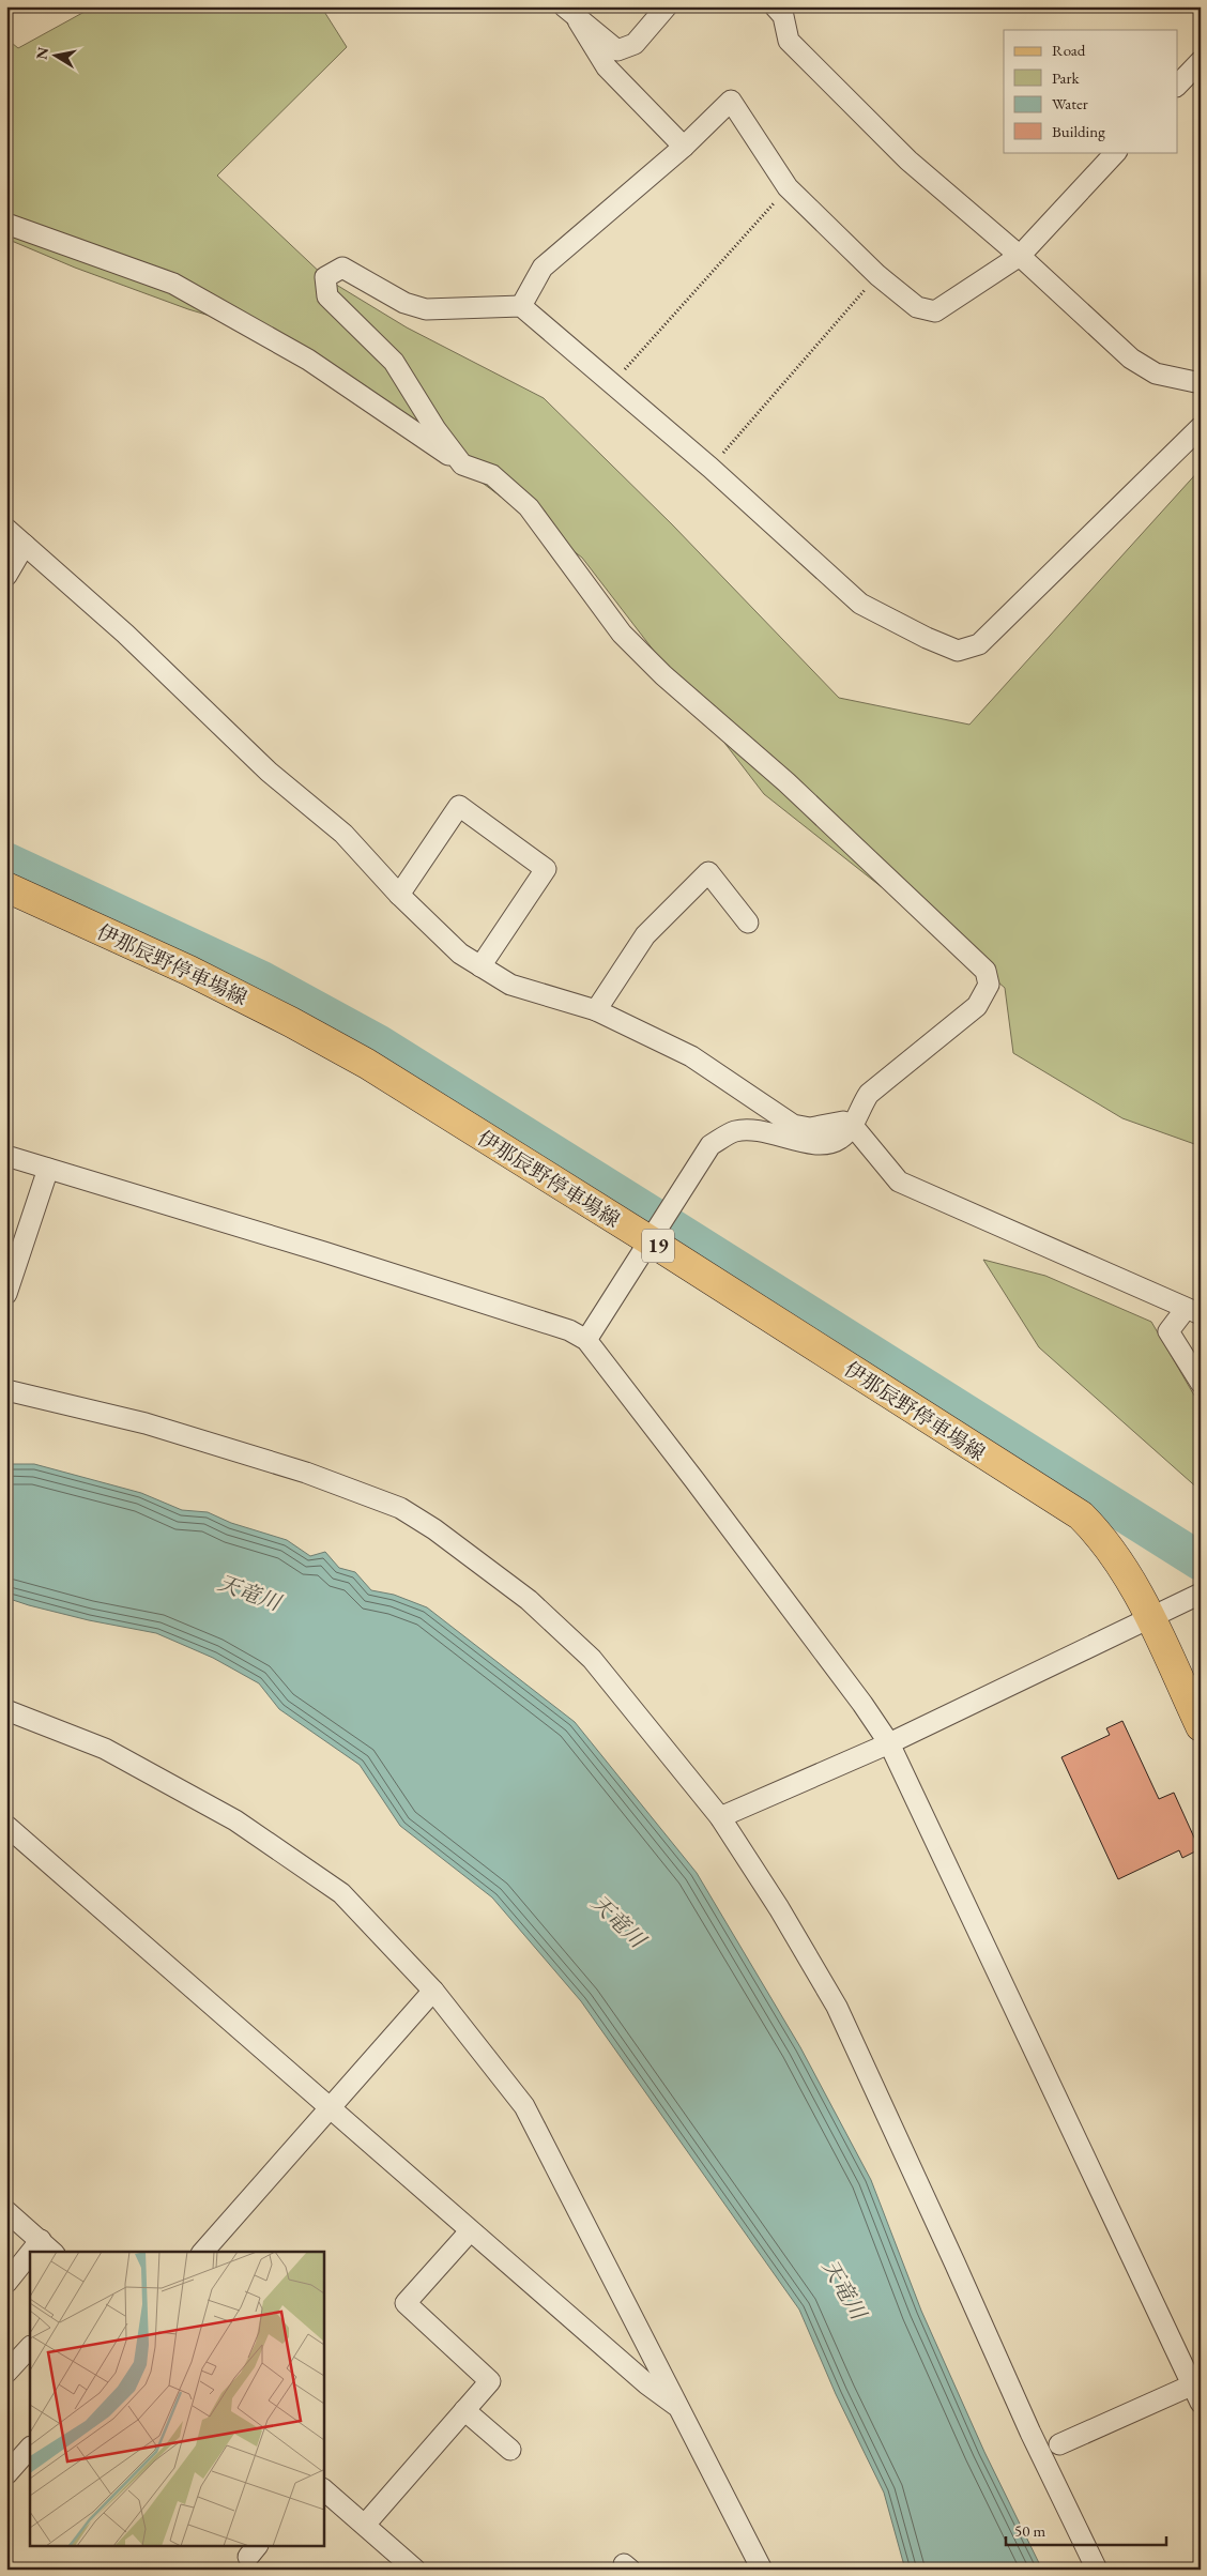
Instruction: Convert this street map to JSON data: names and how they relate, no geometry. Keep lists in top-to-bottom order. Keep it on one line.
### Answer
{"streets":{"main road":["伊那辰野停車場線","19"]},"water":["天竜川"],"legend":["Road","Park","Water","Building"],"scale_bar":"50 m","north":"left"}
